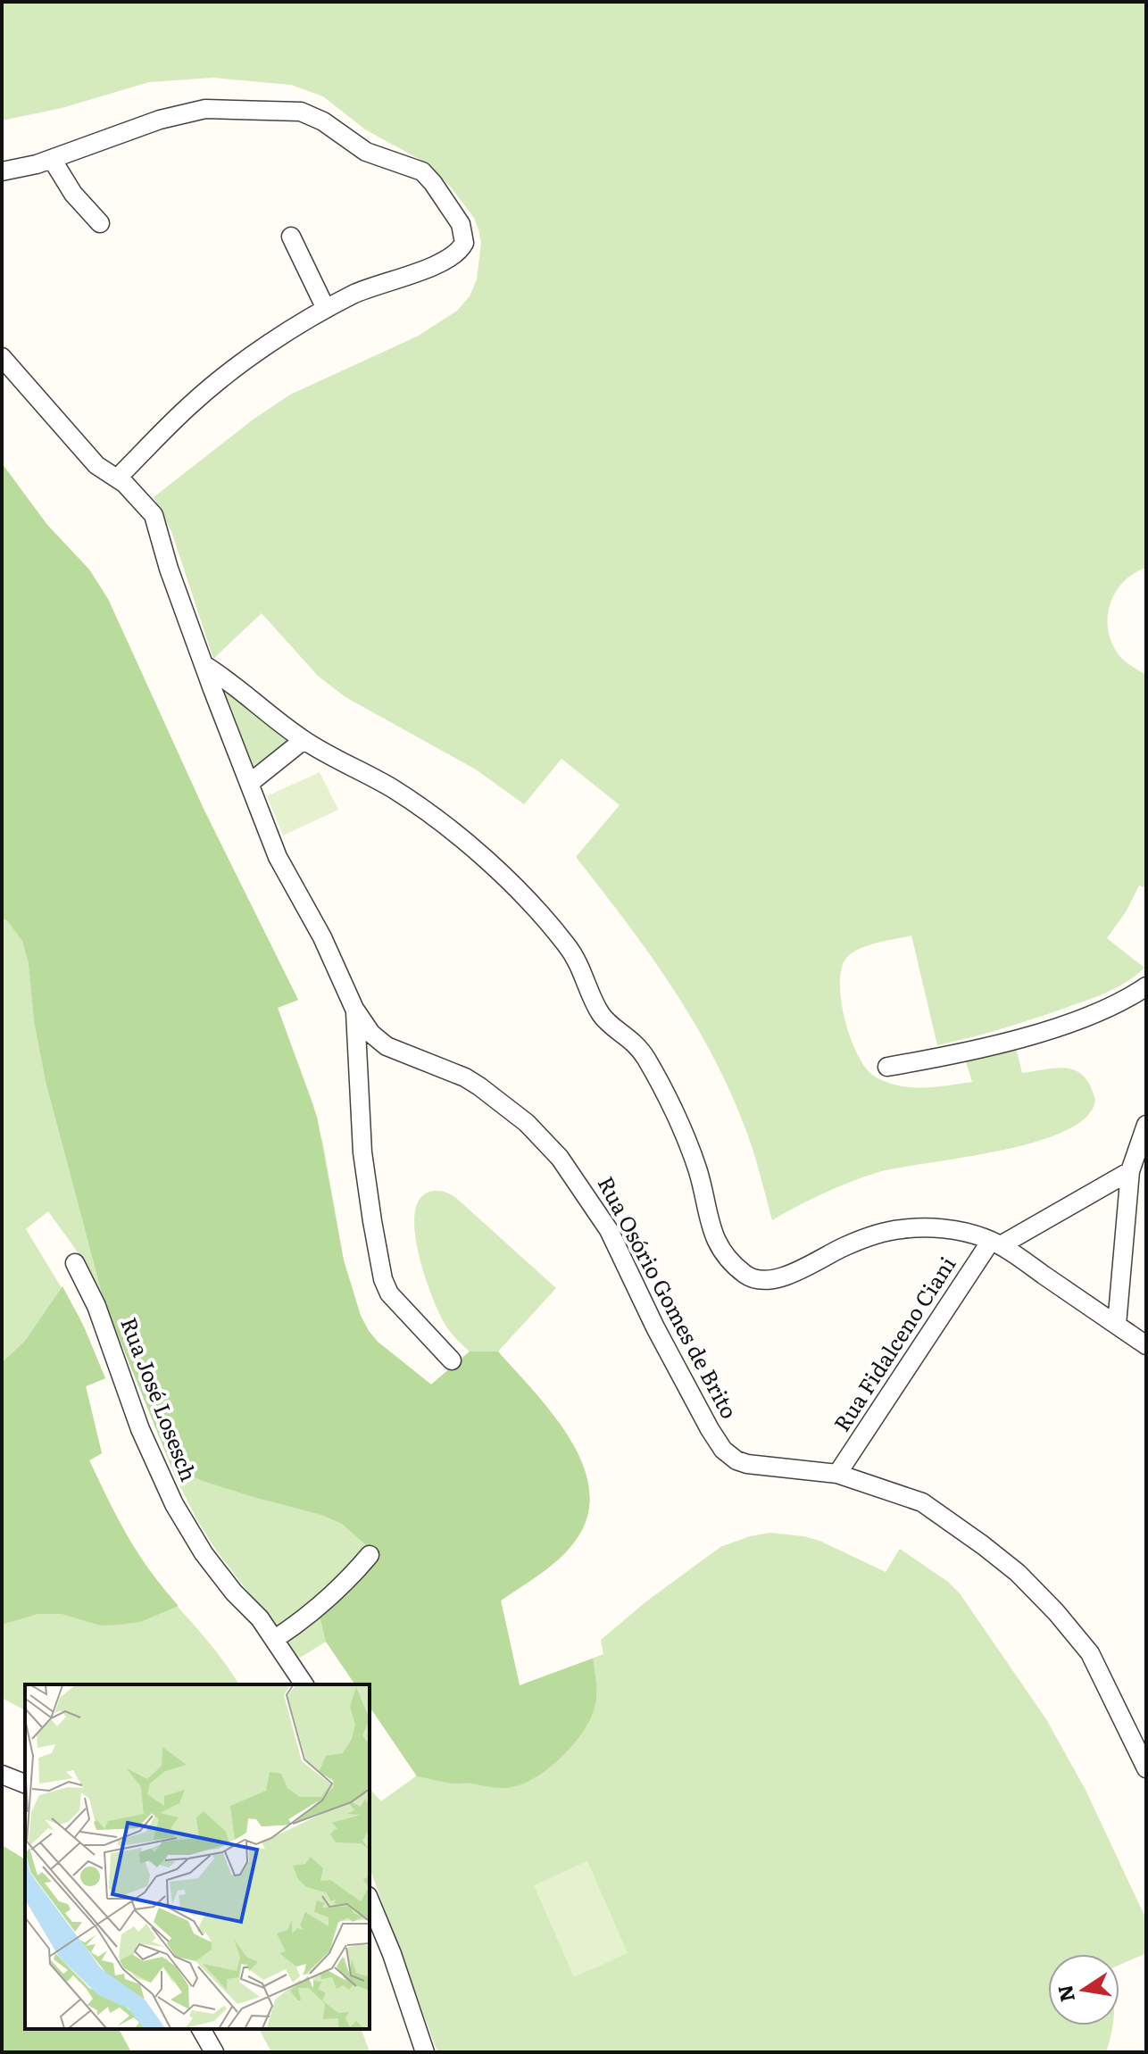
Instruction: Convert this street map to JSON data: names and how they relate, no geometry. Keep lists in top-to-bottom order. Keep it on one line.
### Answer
{"streets":{"street":["Rua Osório Gomes de Brito","Rua Fidalceno Ciani","Rua José Losesch"]},"crossings":[["Rua Osório Gomes de Brito","Rua Fidalceno Ciani"]],"north":"left"}
